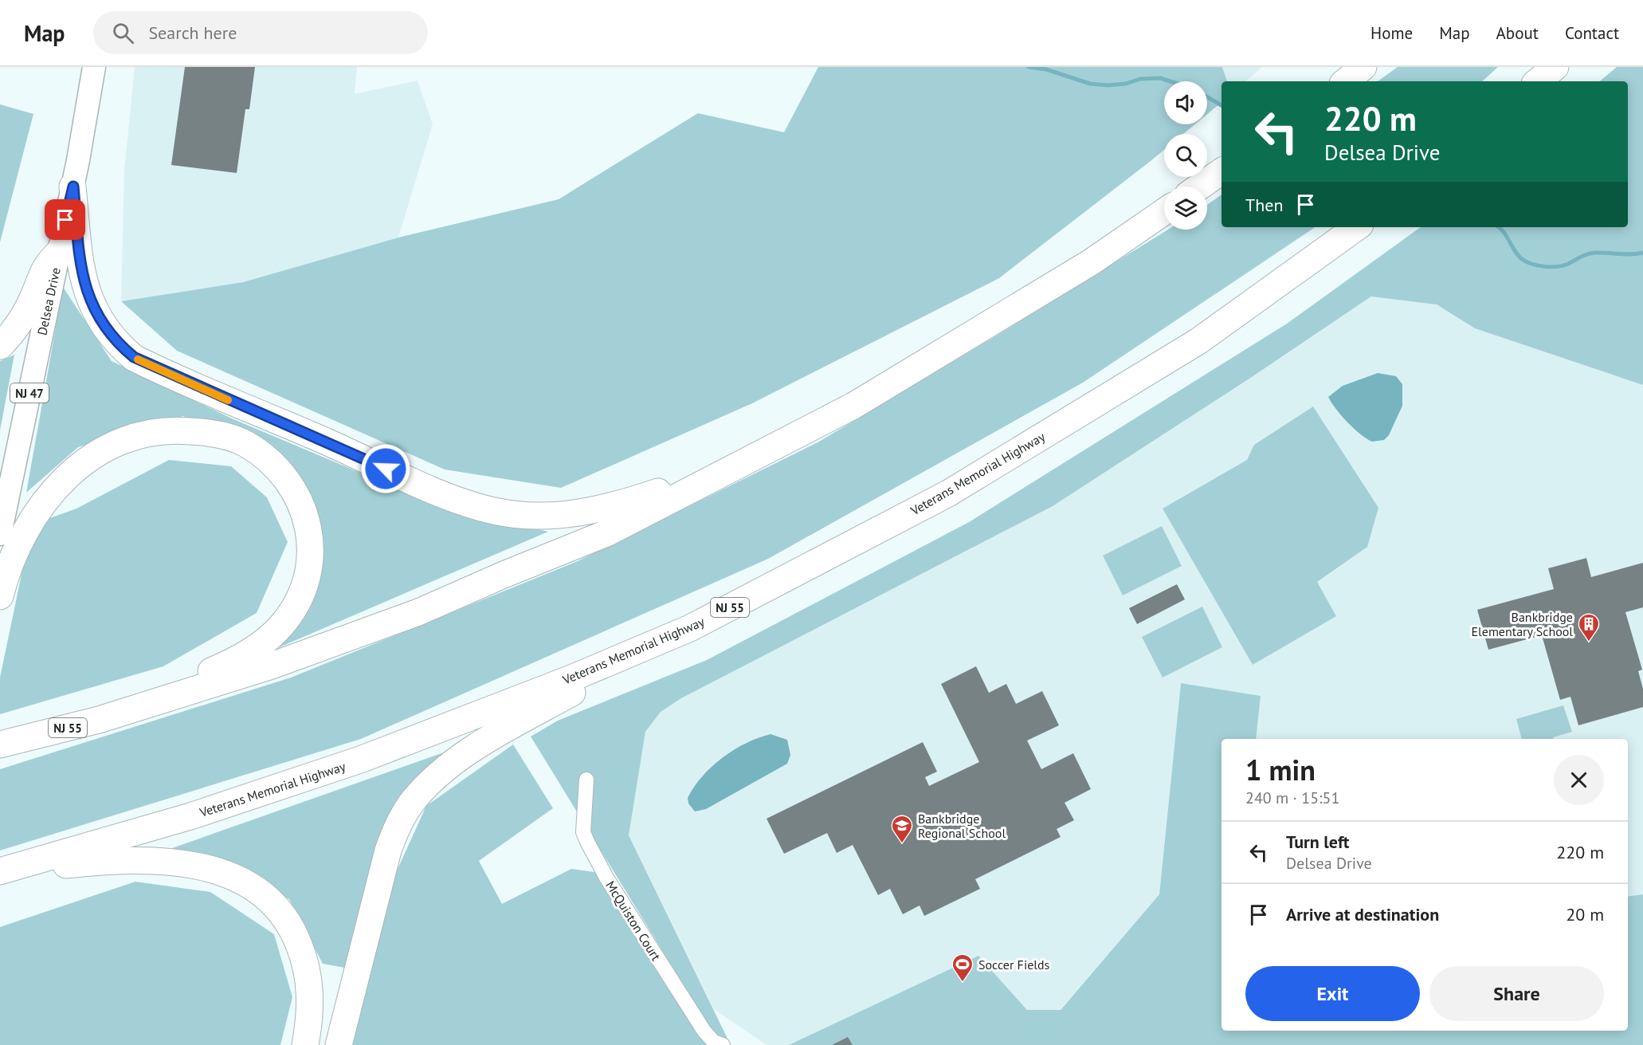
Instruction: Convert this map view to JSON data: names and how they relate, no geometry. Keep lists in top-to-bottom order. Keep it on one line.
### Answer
{"streets":{"highway":["Veterans Memorial Highway","NJ 55"],"main road":["Delsea Drive","NJ 47"],"street":["McQuiston Court"]},"places":{"building":["Bankbridge Elementary School"],"school or university":["Bankbridge Regional School"],"sports":["Soccer Fields"]},"page":{"header":"Map","search":"Search here","nav":["Home","Map","About","Contact"],"turn":["220 m","Delsea Drive"],"then":"Then","heading":["1 min","240 m · 15:51"],"list":[{"name":"Turn left","note":"Delsea Drive","value":"220 m"},{"name":"Arrive at destination","value":"20 m"}],"buttons":["Exit","Share"]}}
